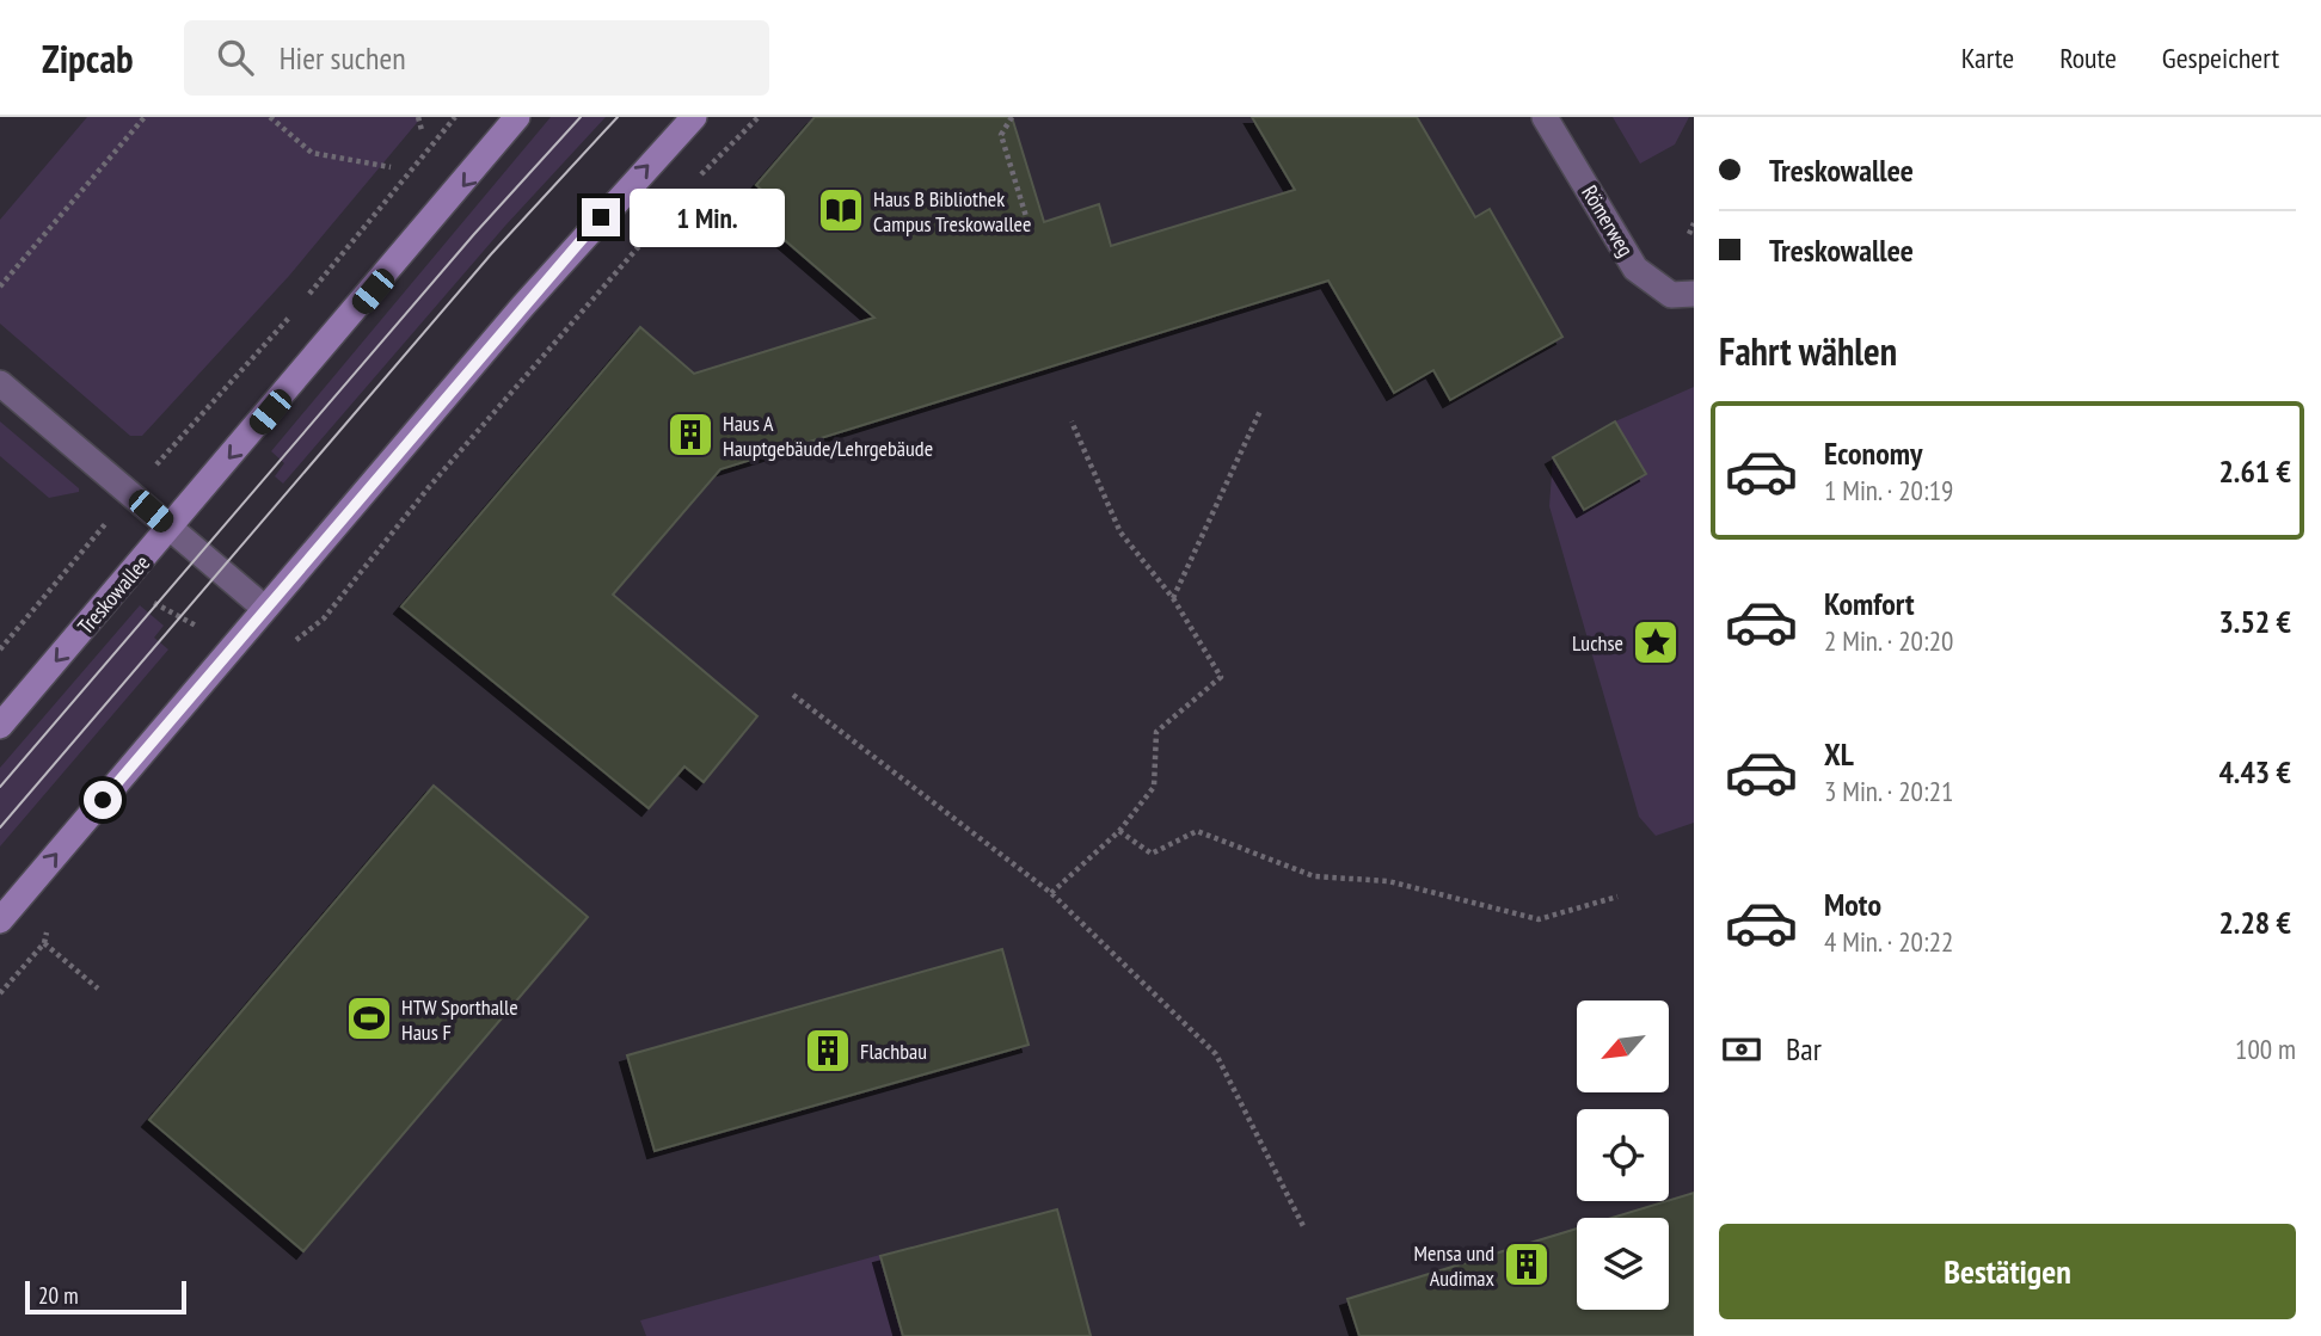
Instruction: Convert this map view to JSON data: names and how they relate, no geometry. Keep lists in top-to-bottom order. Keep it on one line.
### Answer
{"streets":{"main road":["Treskowallee"],"street":["Römerweg"]},"places":{"library":["Haus B Bibliothek Campus Treskowallee"],"building":["Haus A Hauptgebäude/Lehrgebäude","Flachbau","Mensa und Audimax"],"place":["Luchse"],"sports":["HTW Sporthalle Haus F"]},"scale_bar":"20 m","north":"bottom left","page":{"header":"Zipcab","search":"Hier suchen","nav":["Karte","Route","Gespeichert"],"banner":["Treskowallee","Treskowallee"],"bubble":"1 Min.","heading":"Fahrt wählen","list":[{"name":"Economy","note":"1 Min. · 20:19","value":"2.61 €"},{"name":"Komfort","note":"2 Min. · 20:20","value":"3.52 €"},{"name":"XL","note":"3 Min. · 20:21","value":"4.43 €"},{"name":"Moto","note":"4 Min. · 20:22","value":"2.28 €"}],"pay":["Bar","100 m"],"buttons":"Bestätigen","scale":"20 m"}}
